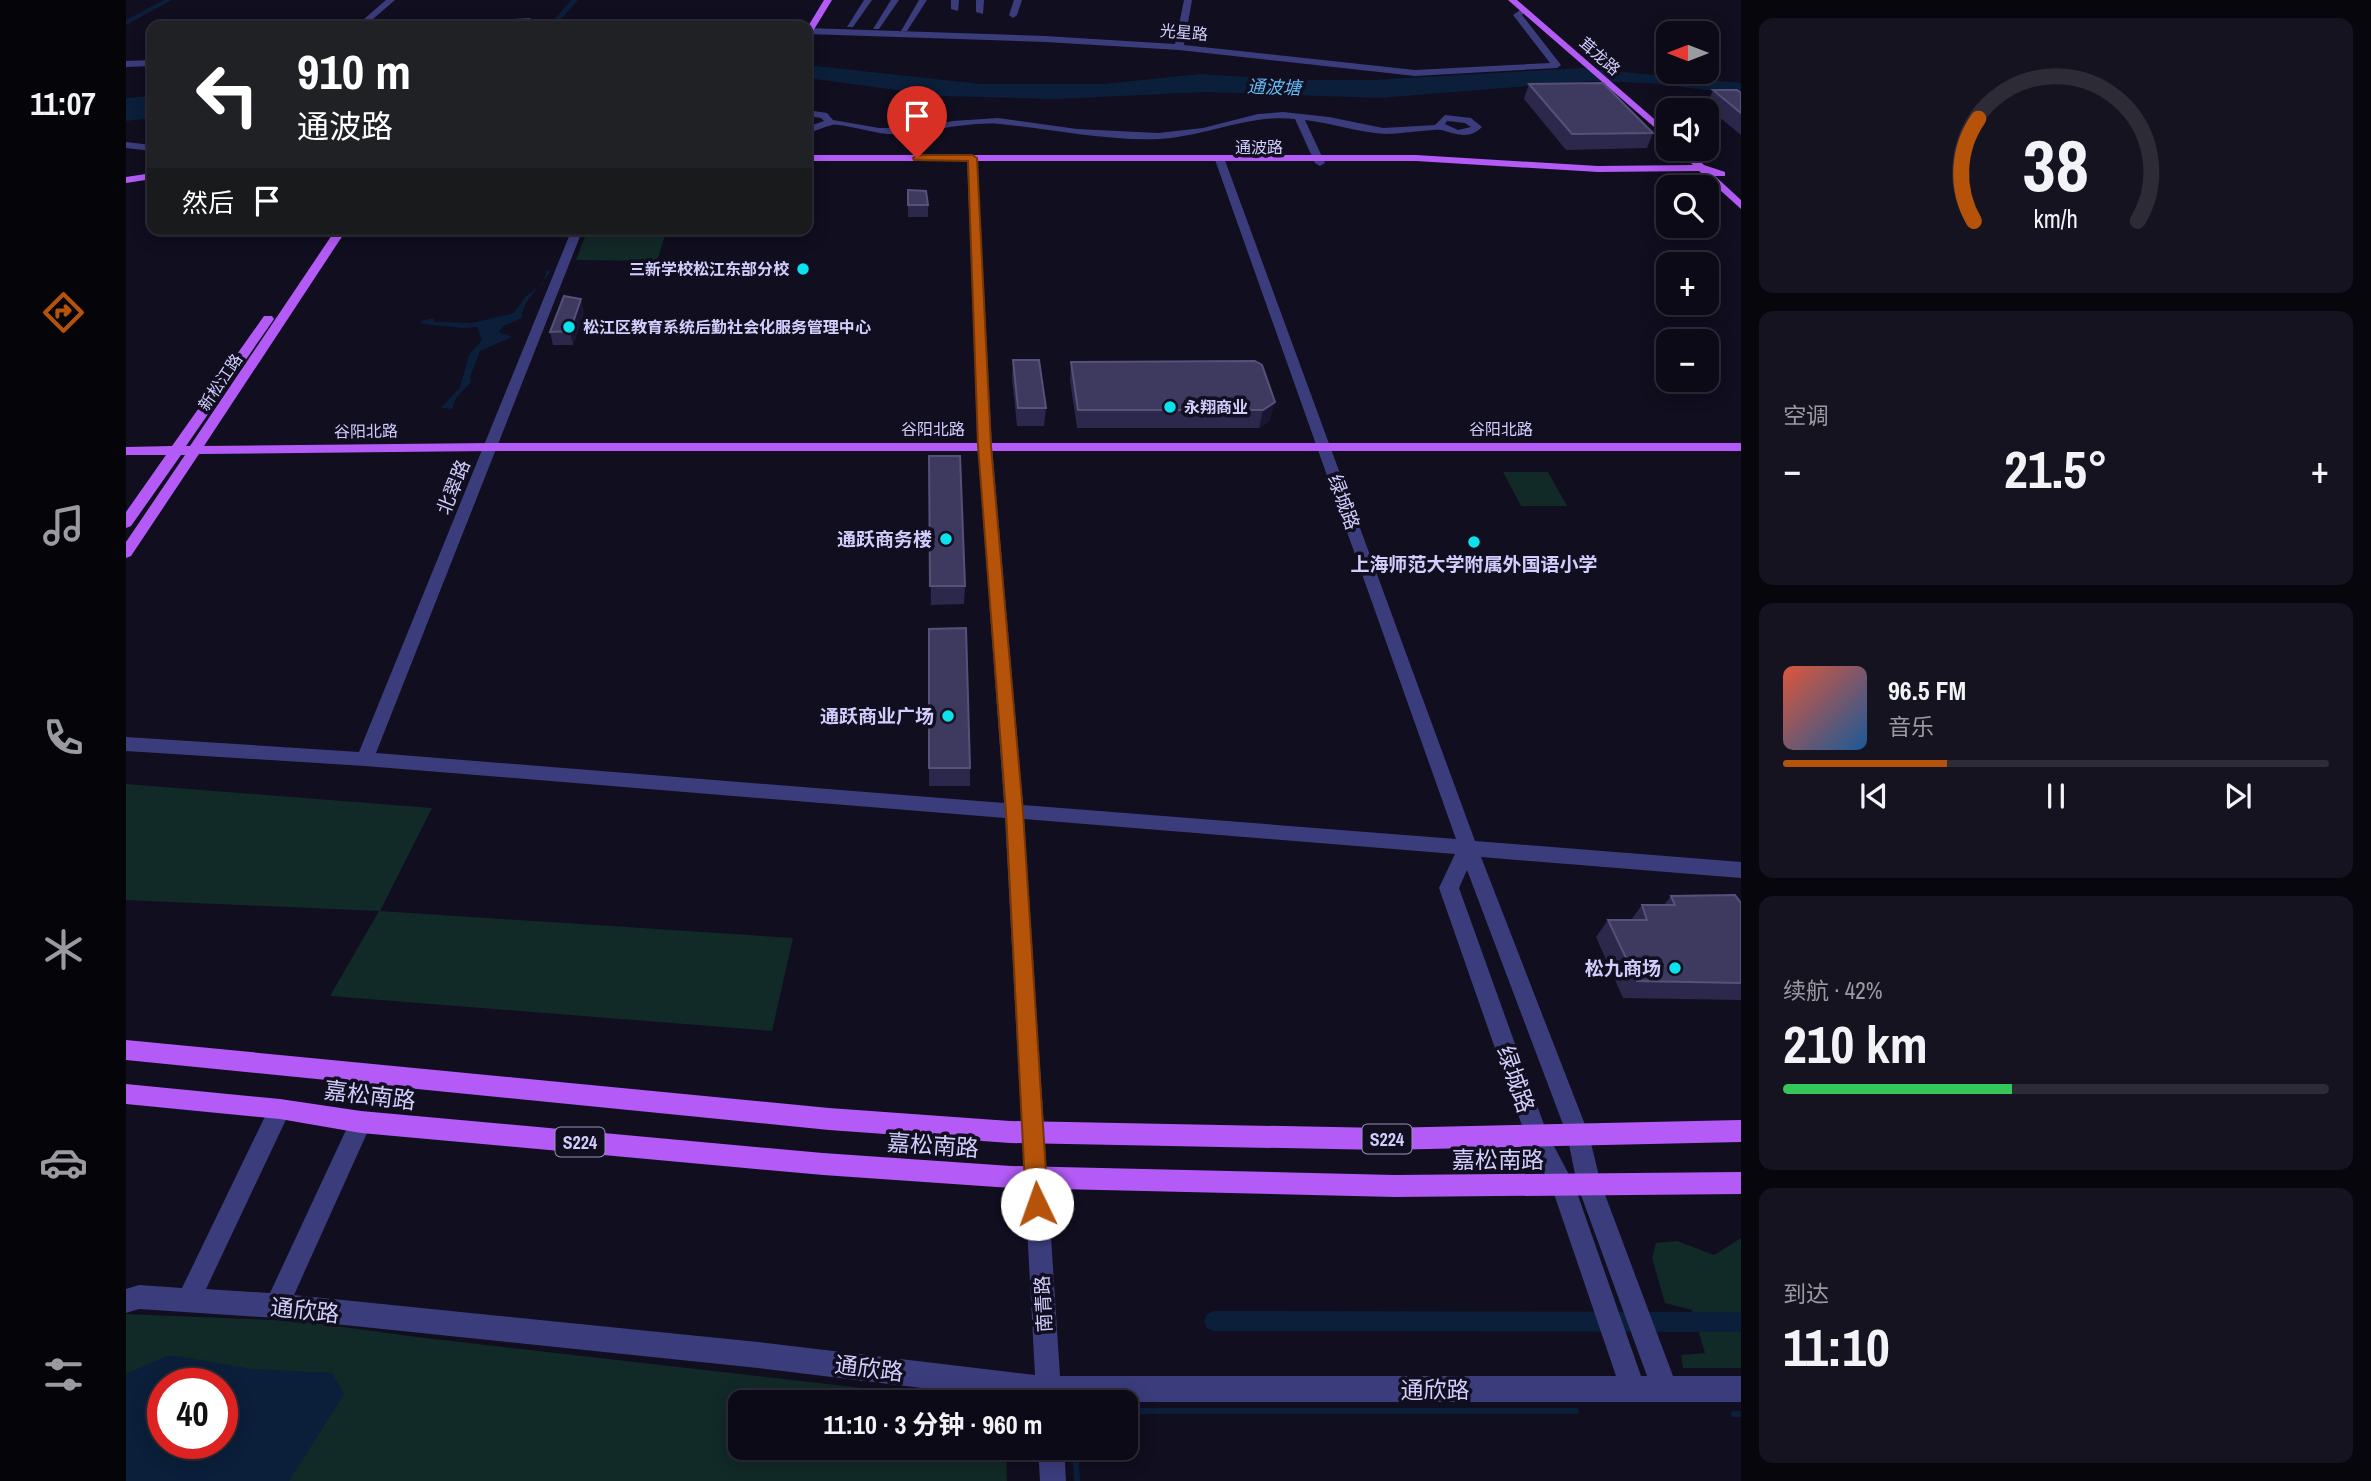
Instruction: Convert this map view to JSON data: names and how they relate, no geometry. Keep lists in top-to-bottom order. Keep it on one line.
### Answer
{"streets":{"main road":["茸龙路","通波路","新松江路","谷阳北路","嘉松南路","S224"],"street":["光星路","北翠路","绿城路","南青路","通欣路"]},"crossings":[["光星路","茸龙路"],["通波路","绿城路"],["通波路","南青路"],["新松江路","谷阳北路"],["谷阳北路","北翠路"],["谷阳北路","绿城路"],["谷阳北路","南青路"],["绿城路","嘉松南路"],["绿城路","通欣路"],["嘉松南路","南青路"]],"water":["通波塘"],"places":["三新学校松江东部分校","松江区教育系统后勤社会化服务管理中心","永翔商业","通跃商务楼","上海师范大学附属外国语小学","通跃商业广场","松九商场"],"north":"left","page":{"tabs":"11:07","map_buttons":["+","−"],"turn":["910 m","通波路"],"then":"然后","tile":["空调",["续航 · 42%","210 km"],["到达","11:10"]],"heat":["−","21.5°","+"],"song":["96.5 FM","音乐"],"limit":"40","trip":"11:10 · 3 分钟 · 960 m","gauge":["38","km/h"]}}
